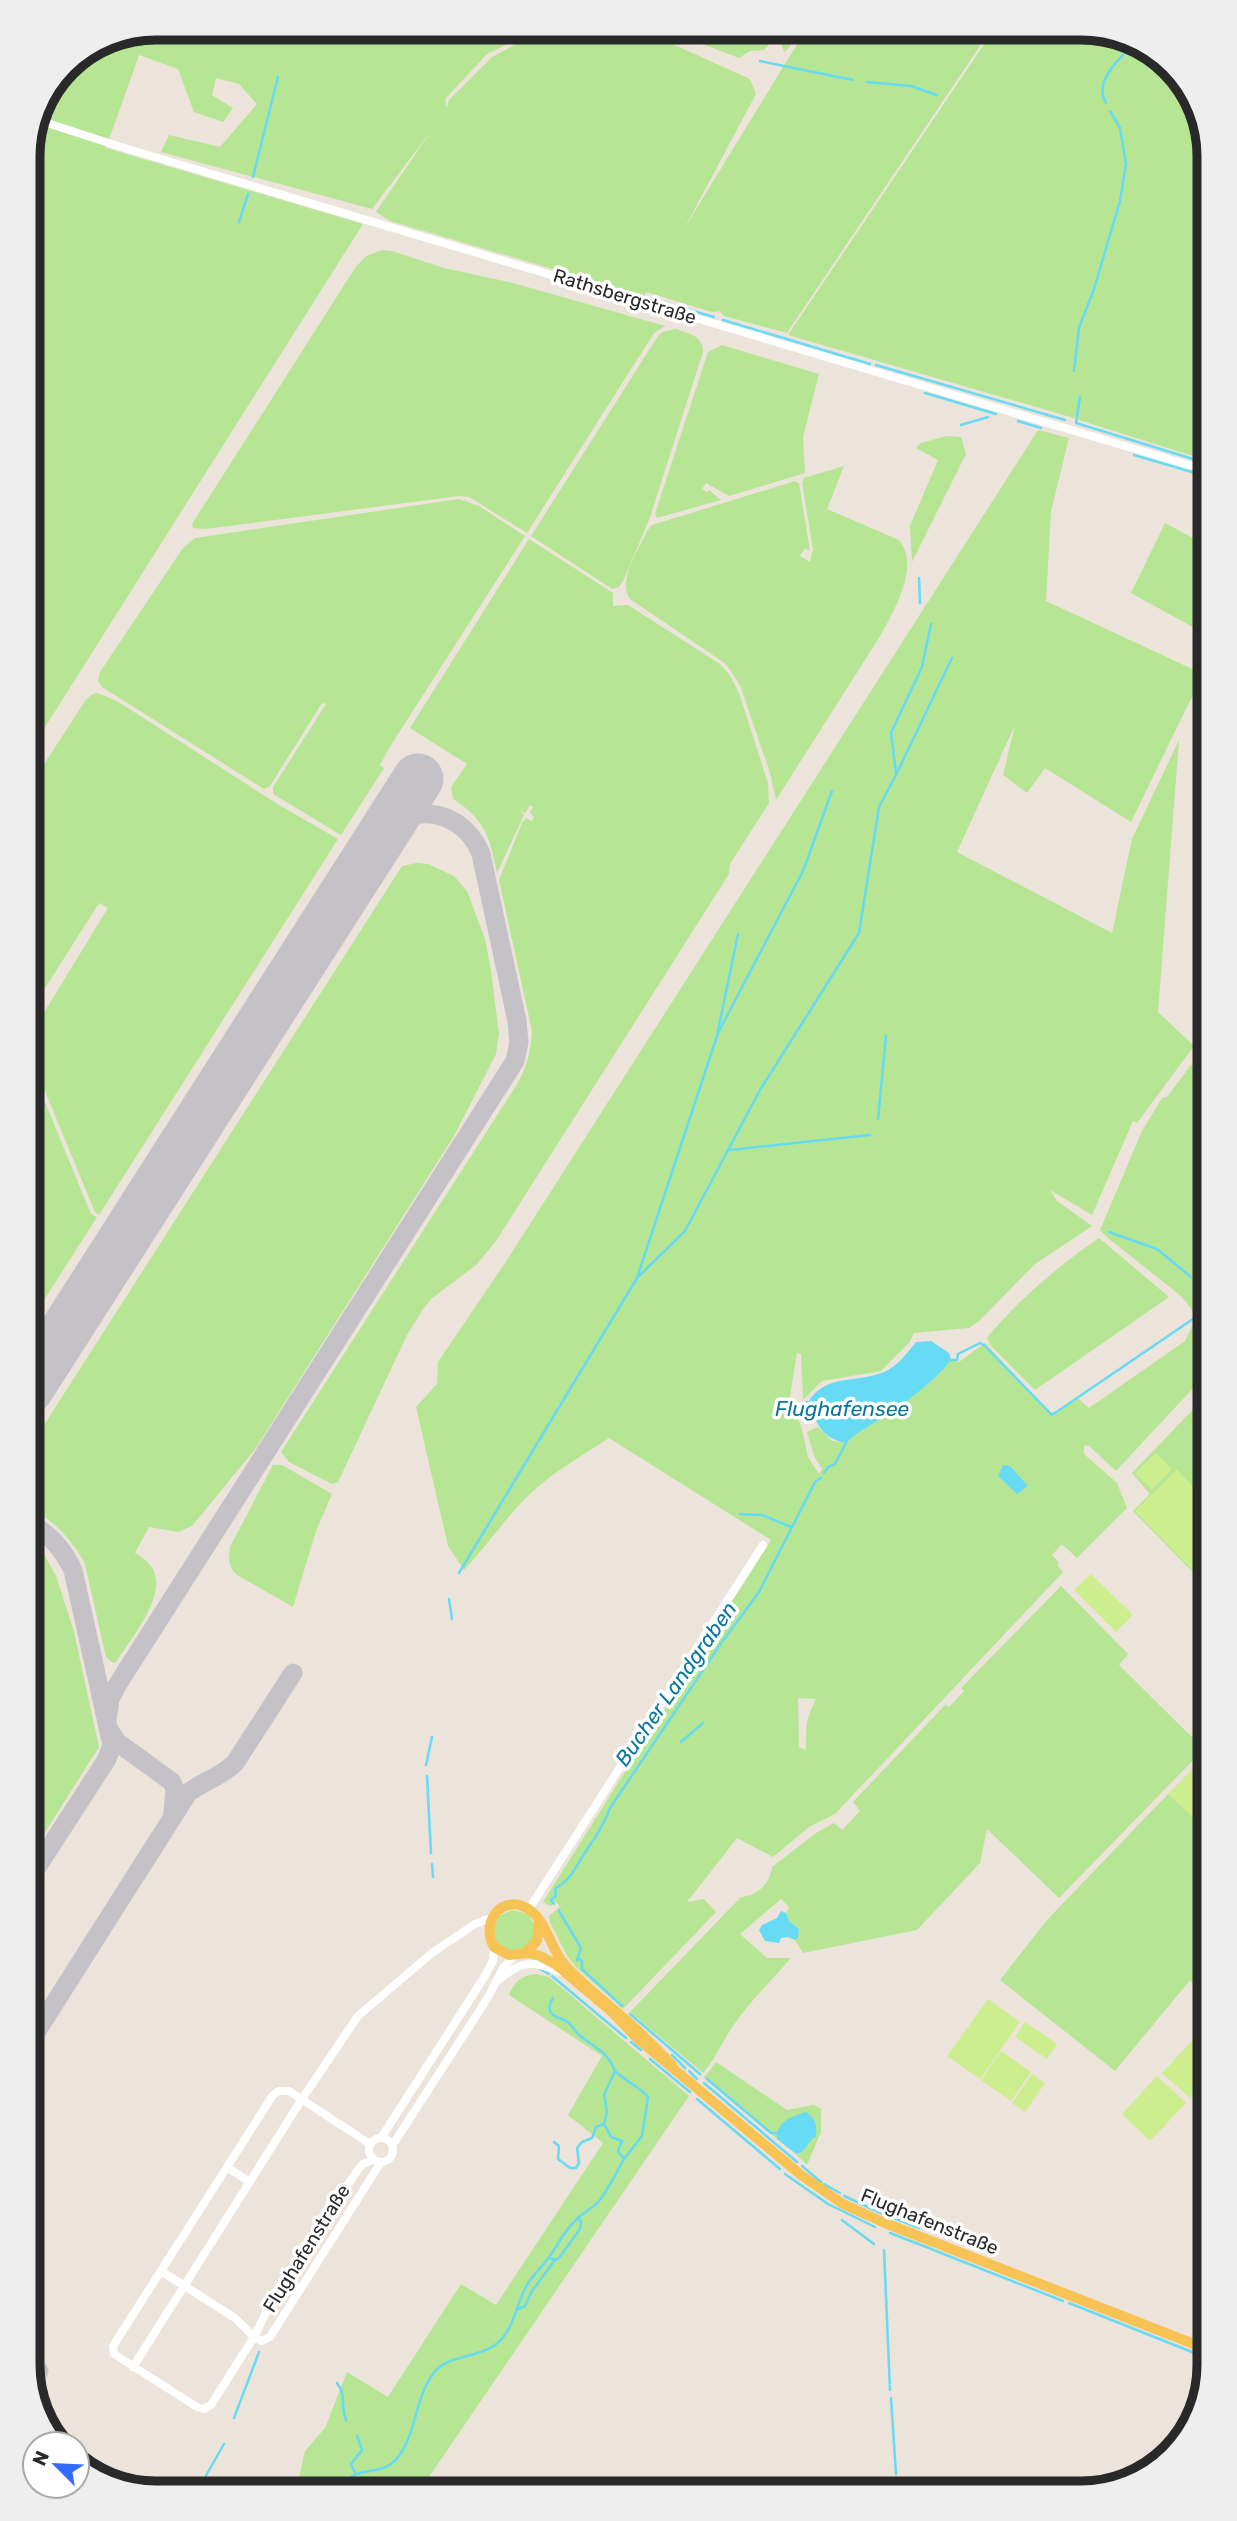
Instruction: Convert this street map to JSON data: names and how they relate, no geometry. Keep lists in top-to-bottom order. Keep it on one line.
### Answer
{"streets":{"main road":["Flughafenstraße"],"street":["Rathsbergstraße"]},"water":["Flughafensee","Bucher Landgraben"],"north":"top left"}
